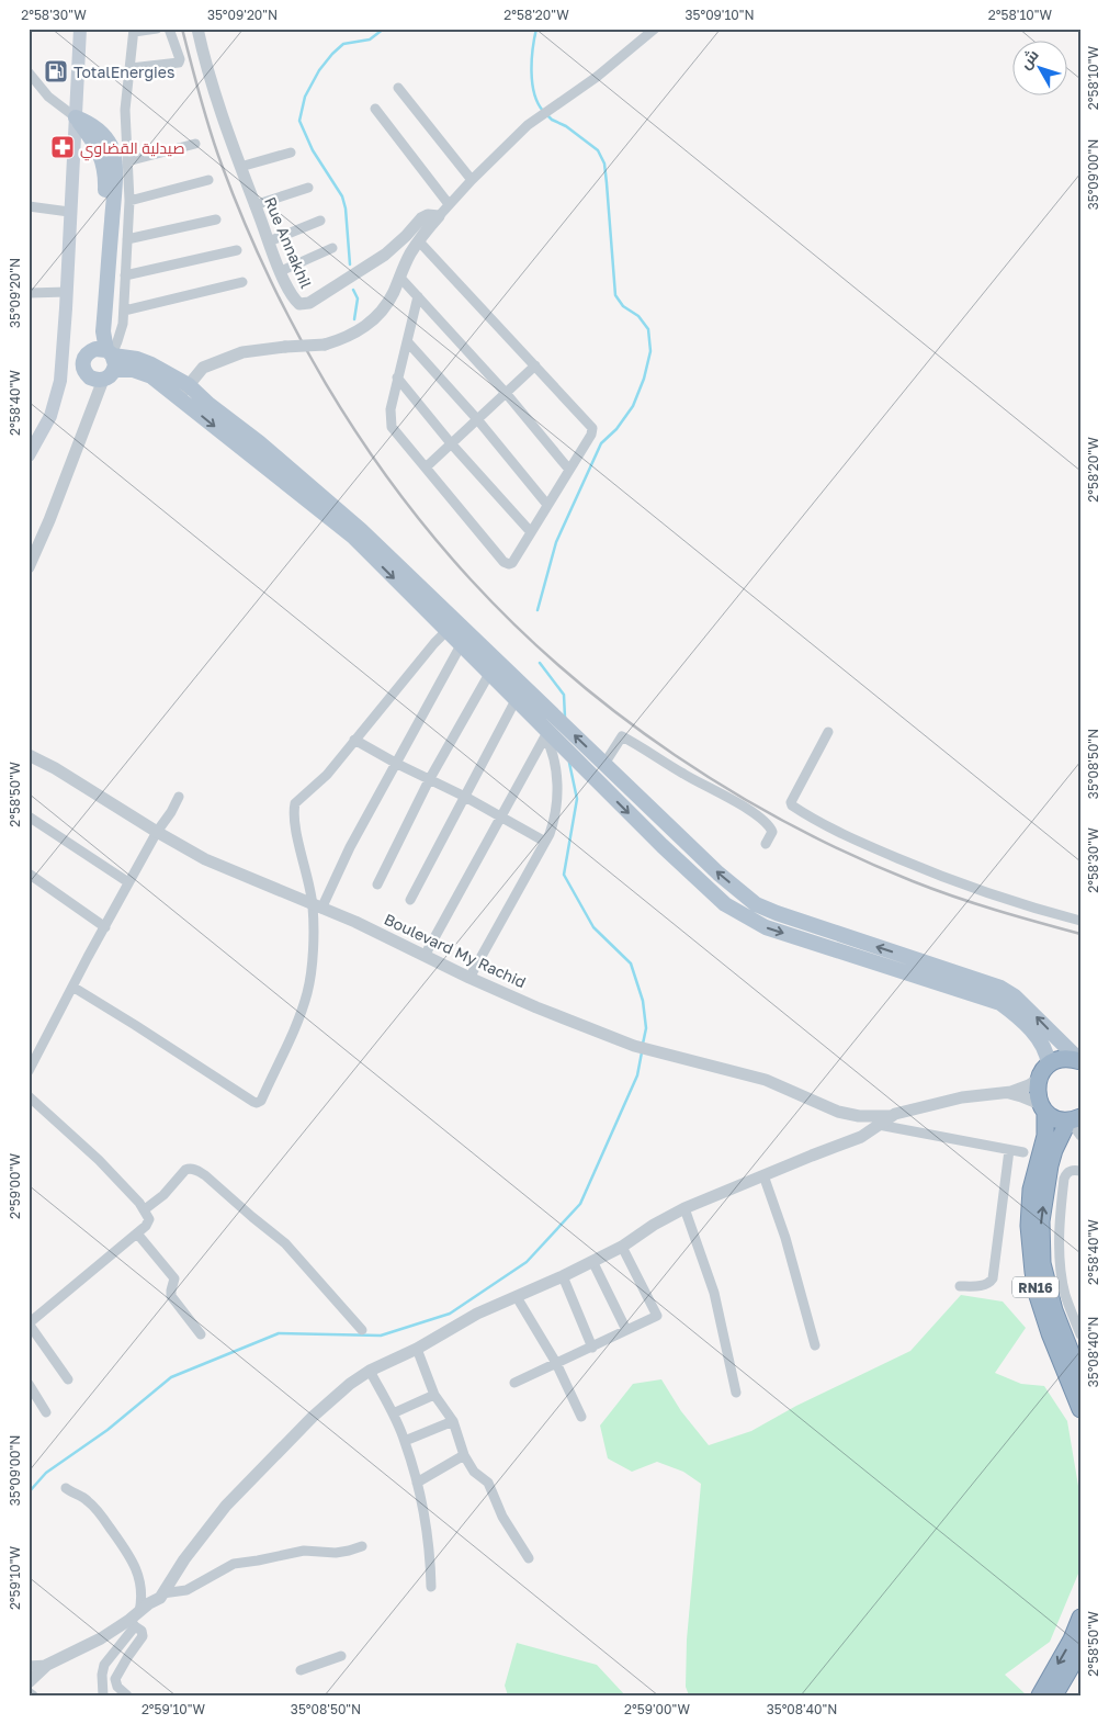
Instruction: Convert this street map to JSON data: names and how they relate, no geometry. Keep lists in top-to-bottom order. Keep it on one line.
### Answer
{"streets":{"highway":["RN16"],"street":["Rue Annakhil","Boulevard My Rachid"]},"places":{"fuel station":["TotalEnergies"],"pharmacy":["صيدلية القضاوي"]},"north":"top left","coordinates":["2°58'30\"W","35°09'20\"N","2°58'20\"W","35°09'10\"N","2°58'10\"W","35°09'00\"N","2°58'40\"W","35°08'50\"N","2°58'50\"W","2°59'00\"W","35°08'40\"N","2°59'10\"W"]}
